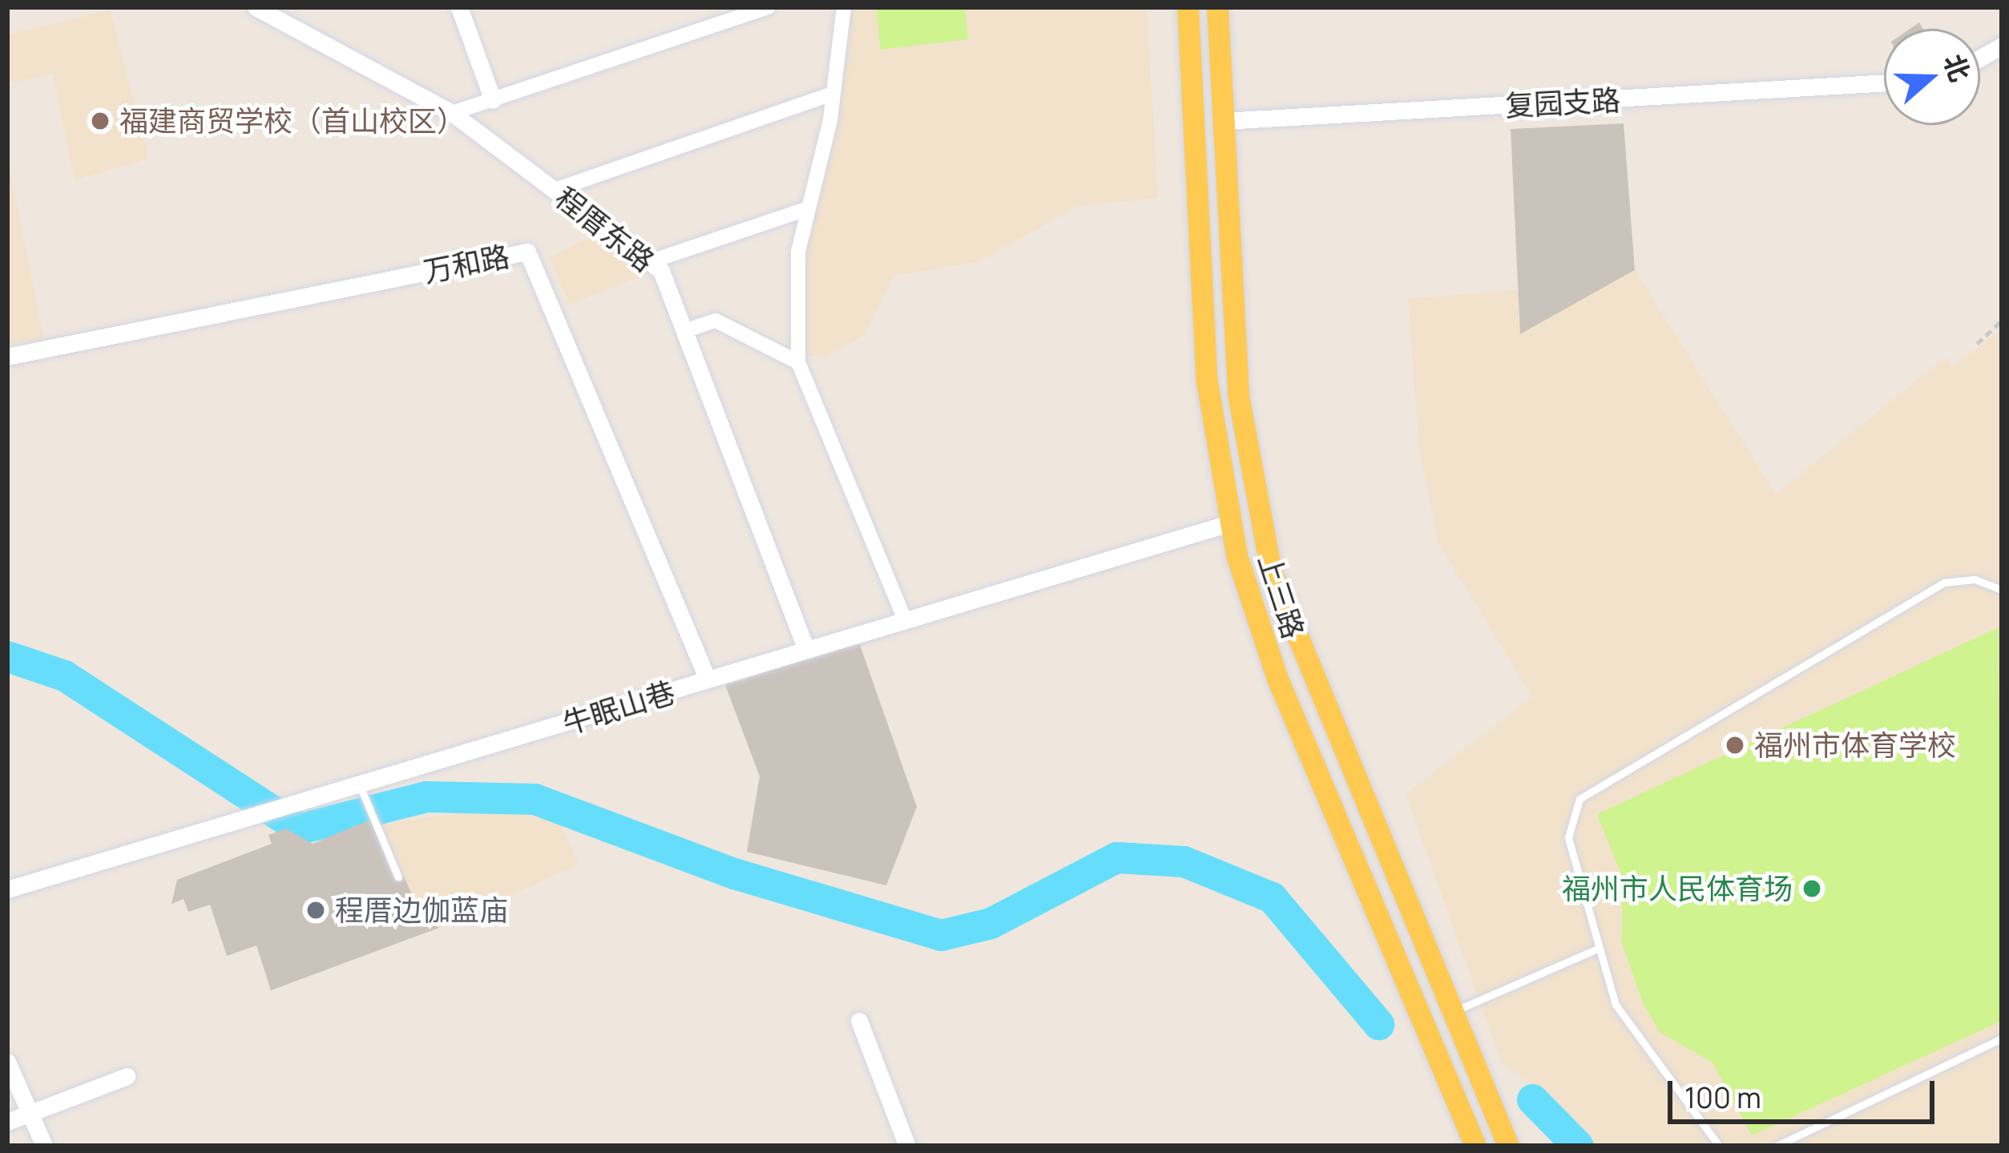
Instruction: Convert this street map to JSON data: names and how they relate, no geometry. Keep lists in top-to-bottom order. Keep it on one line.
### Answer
{"streets":{"main road":["上三路"],"street":["复园支路","程厝东路","万和路","牛眠山巷"]},"crossings":[["复园支路","上三路"],["程厝东路","牛眠山巷"],["万和路","牛眠山巷"],["上三路","牛眠山巷"]],"places":["福建商贸学校（首山校区）","福州市体育学校","福州市人民体育场","程厝边伽蓝庙"],"scale_bar":"100 m","north":"right"}
